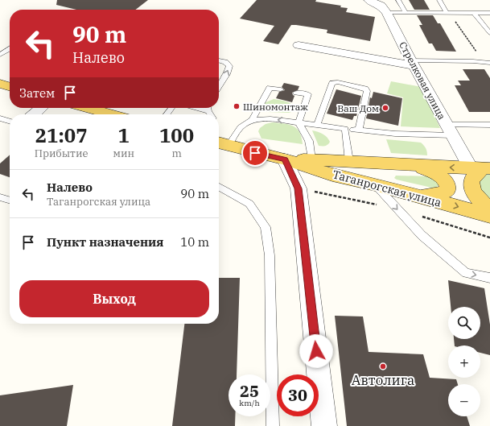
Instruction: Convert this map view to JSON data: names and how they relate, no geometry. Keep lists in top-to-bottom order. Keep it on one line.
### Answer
{"streets":{"main road":["Таганрогская улица"],"street":["Стрелковая улица"]},"crossings":[["Стрелковая улица","Таганрогская улица"]],"places":["Шиномонтаж","Ваш Дом","Автолига"],"page":{"turn":["90 m","Налево"],"then":"Затем","eta":["21:07","Прибытие","1","мин","100","m"],"list":[{"name":"Налево","note":"Таганрогская улица","value":"90 m"},{"name":"Пункт назначения","value":"10 m"}],"buttons":"Выход","map_buttons":["+","−"],"speed":"25 km/h","limit":"30"}}
